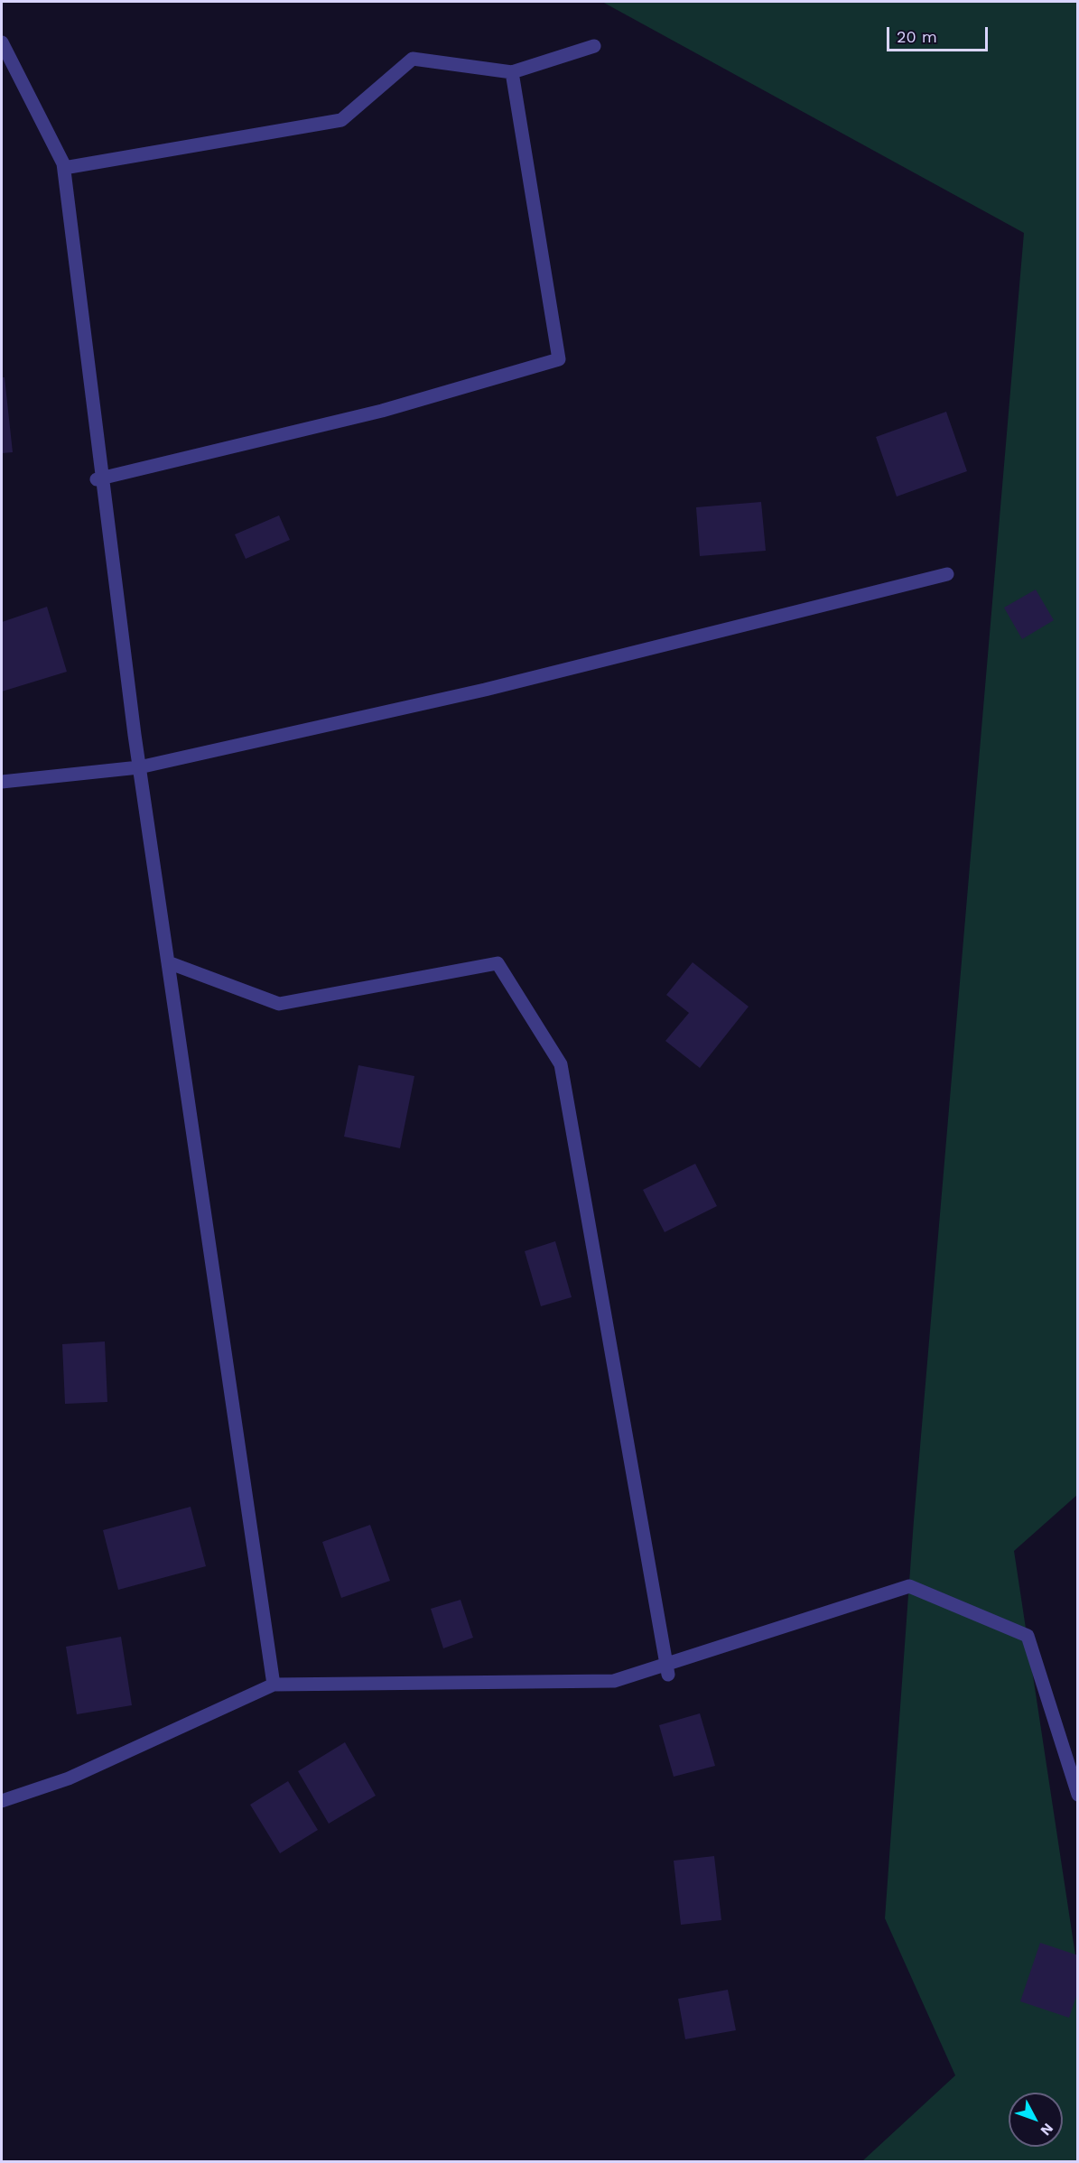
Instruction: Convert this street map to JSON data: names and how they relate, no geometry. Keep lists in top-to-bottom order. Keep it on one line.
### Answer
{"scale_bar":"20 m","north":"bottom right"}
